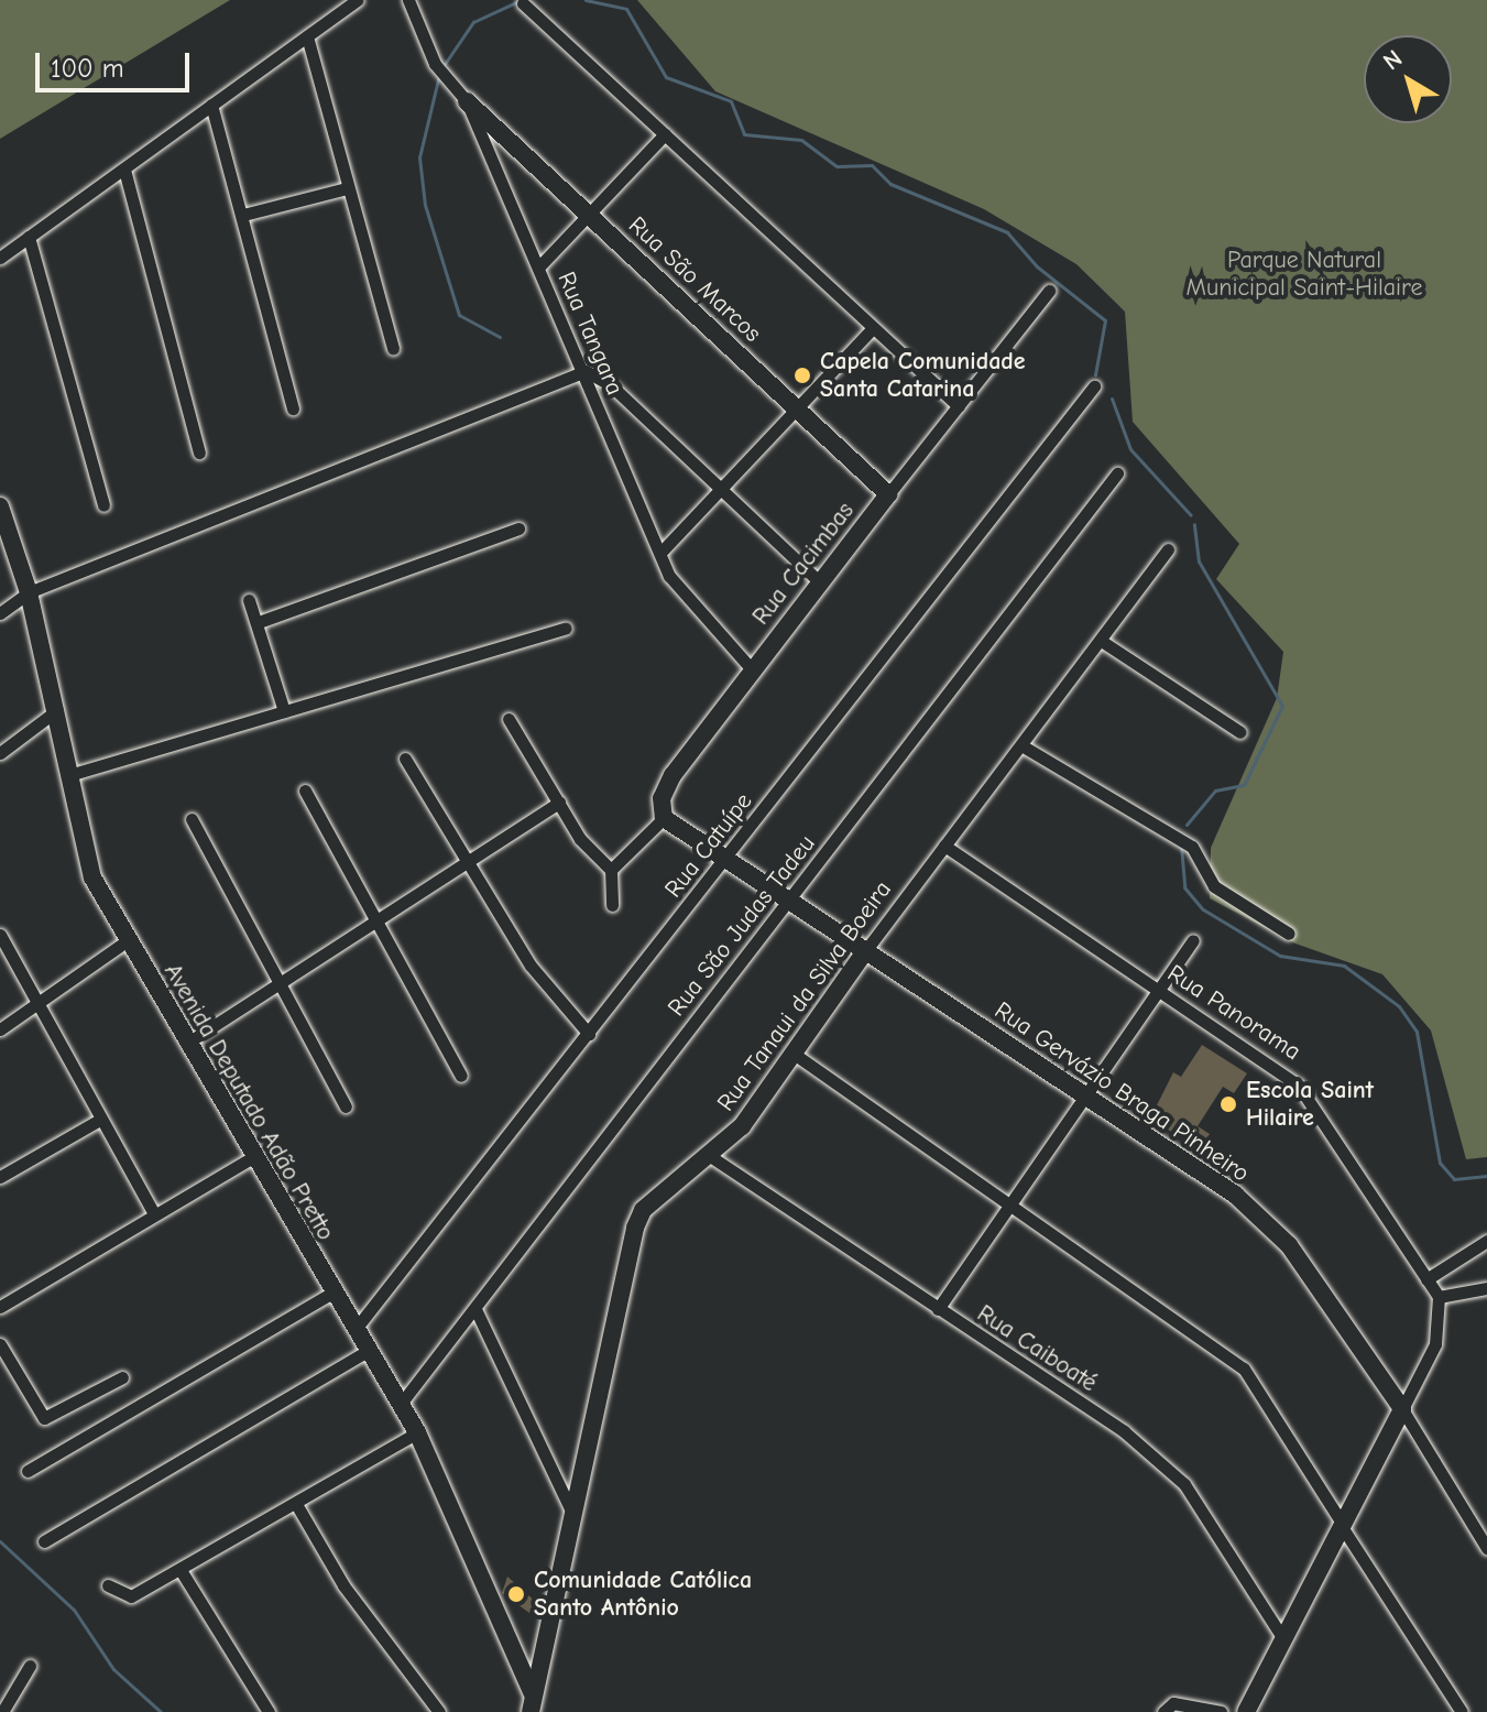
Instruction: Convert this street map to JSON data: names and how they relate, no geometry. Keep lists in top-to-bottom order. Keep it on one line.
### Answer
{"streets":{"street":["Rua São Marcos","Rua Tangara","Rua Cacimbas","Rua Catuípe","Rua São Judas Tadeu","Rua Tanaui da Silva Boeira","Rua Panorama","Rua Gervázio Braga Pinheiro","Avenida Deputado Adão Pretto","Rua Caiboaté"]},"crossings":[["Rua São Marcos","Rua Tangara"],["Rua São Marcos","Rua Cacimbas"],["Rua Tangara","Rua Cacimbas"],["Rua Cacimbas","Rua Gervázio Braga Pinheiro"],["Rua Catuípe","Rua Gervázio Braga Pinheiro"],["Rua Catuípe","Avenida Deputado Adão Pretto"],["Rua São Judas Tadeu","Rua Gervázio Braga Pinheiro"],["Rua São Judas Tadeu","Avenida Deputado Adão Pretto"],["Rua Tanaui da Silva Boeira","Rua Panorama"],["Rua Tanaui da Silva Boeira","Rua Gervázio Braga Pinheiro"],["Rua Tanaui da Silva Boeira","Avenida Deputado Adão Pretto"],["Rua Tanaui da Silva Boeira","Rua Caiboaté"]],"parks":["Parque Natural Municipal Saint-Hilaire"],"places":["Capela Comunidade Santa Catarina","Escola Saint Hilaire","Comunidade Católica Santo Antônio"],"scale_bar":"100 m","north":"top left"}
